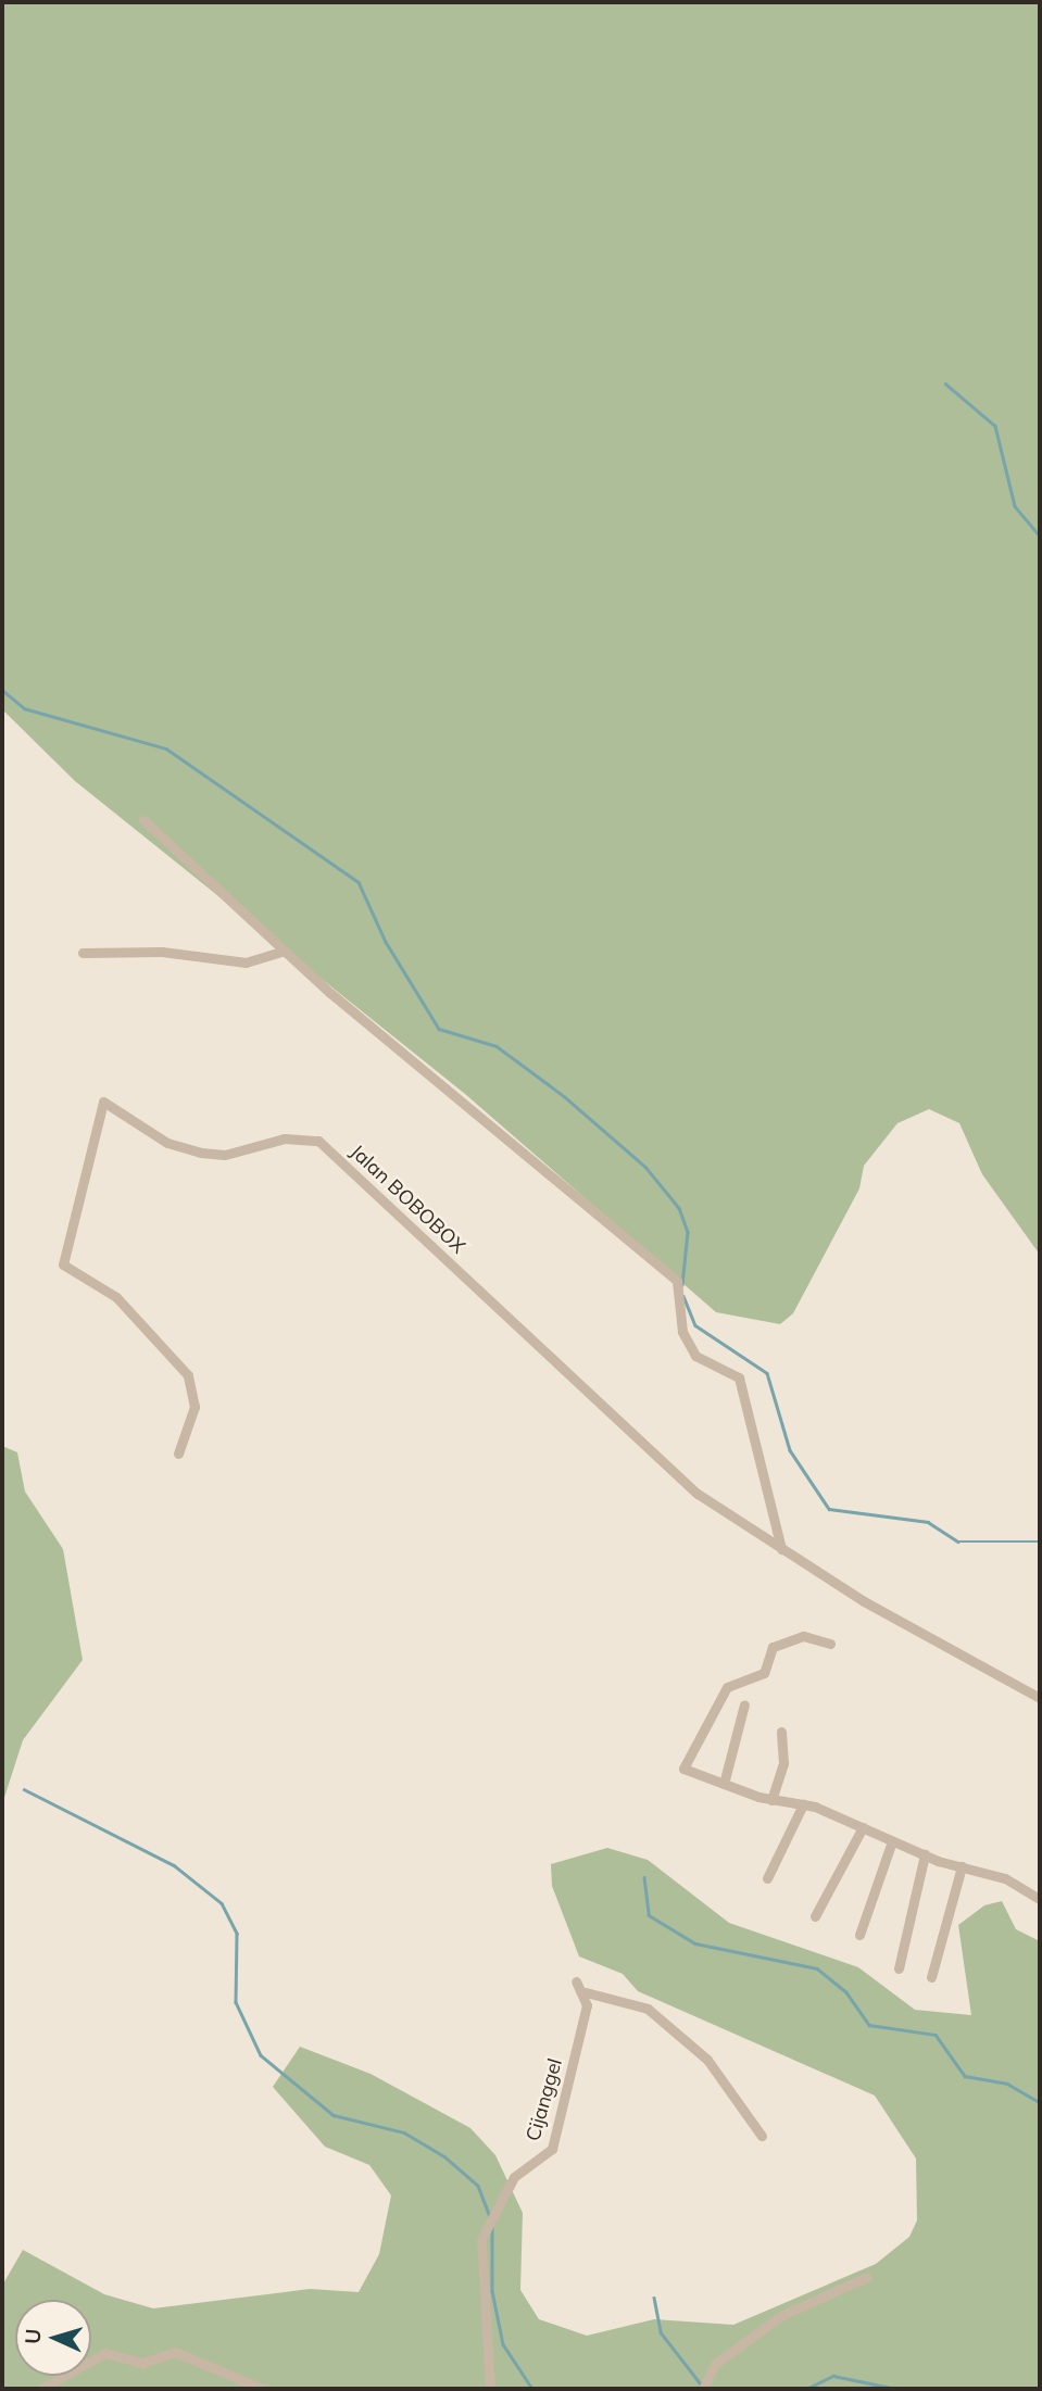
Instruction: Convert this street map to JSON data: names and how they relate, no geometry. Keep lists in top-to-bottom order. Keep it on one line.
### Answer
{"streets":{"street":["Jalan BOBOBOX","Cijanggel"]},"north":"left"}
